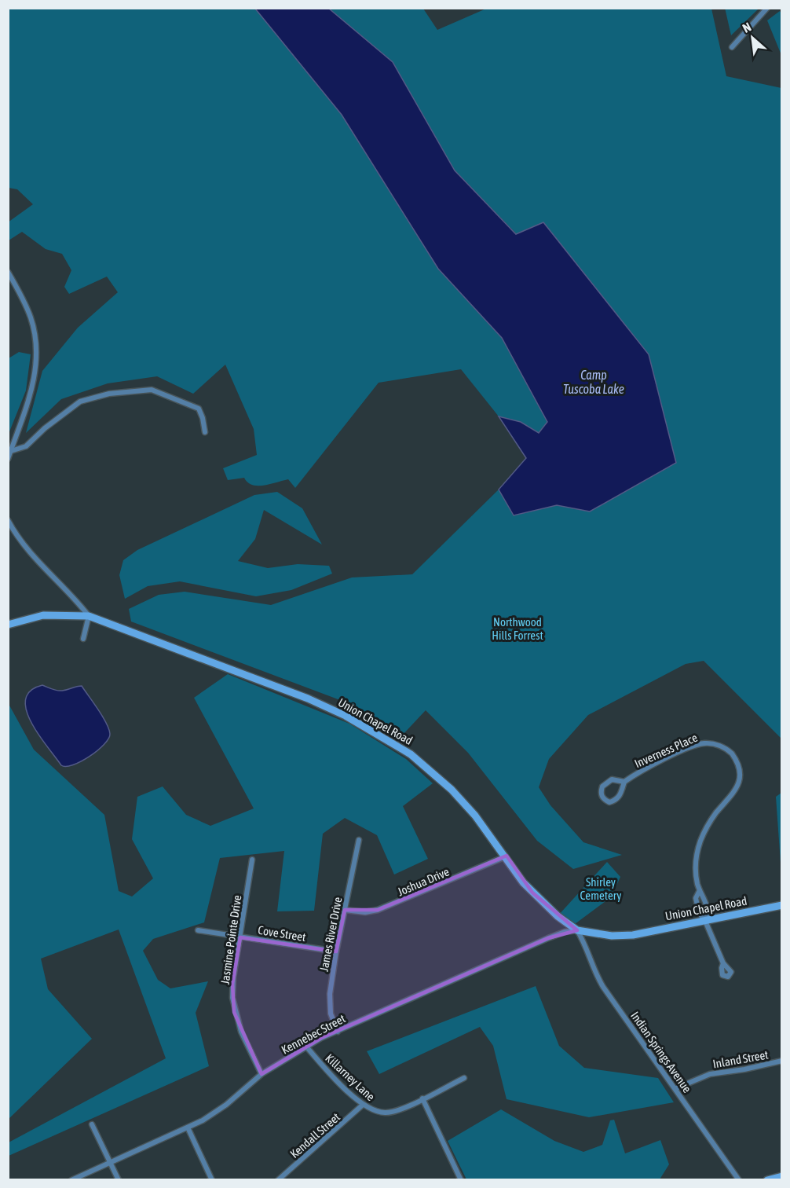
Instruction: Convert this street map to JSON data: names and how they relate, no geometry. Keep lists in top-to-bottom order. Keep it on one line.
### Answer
{"streets":{"street":["Union Chapel Road","Inverness Place","Joshua Drive","Cove Street","James River Drive","Jasmine Pointe Drive","Kennebec Street","Indian Springs Avenue","Inland Street","Killarney Lane","Kendall Street"]},"crossings":[["Union Chapel Road","Inverness Place"],["Union Chapel Road","Joshua Drive"],["Union Chapel Road","Kennebec Street"],["Union Chapel Road","Indian Springs Avenue"],["Joshua Drive","James River Drive"],["Cove Street","James River Drive"],["Cove Street","Jasmine Pointe Drive"],["James River Drive","Kennebec Street"],["Jasmine Pointe Drive","Kennebec Street"],["Kennebec Street","Indian Springs Avenue"],["Kennebec Street","Killarney Lane"],["Indian Springs Avenue","Inland Street"],["Killarney Lane","Kendall Street"]],"water":["Camp Tuscoba Lake"],"parks":["Northwood Hills Forrest","Shirley Cemetery"],"north":"top left"}
